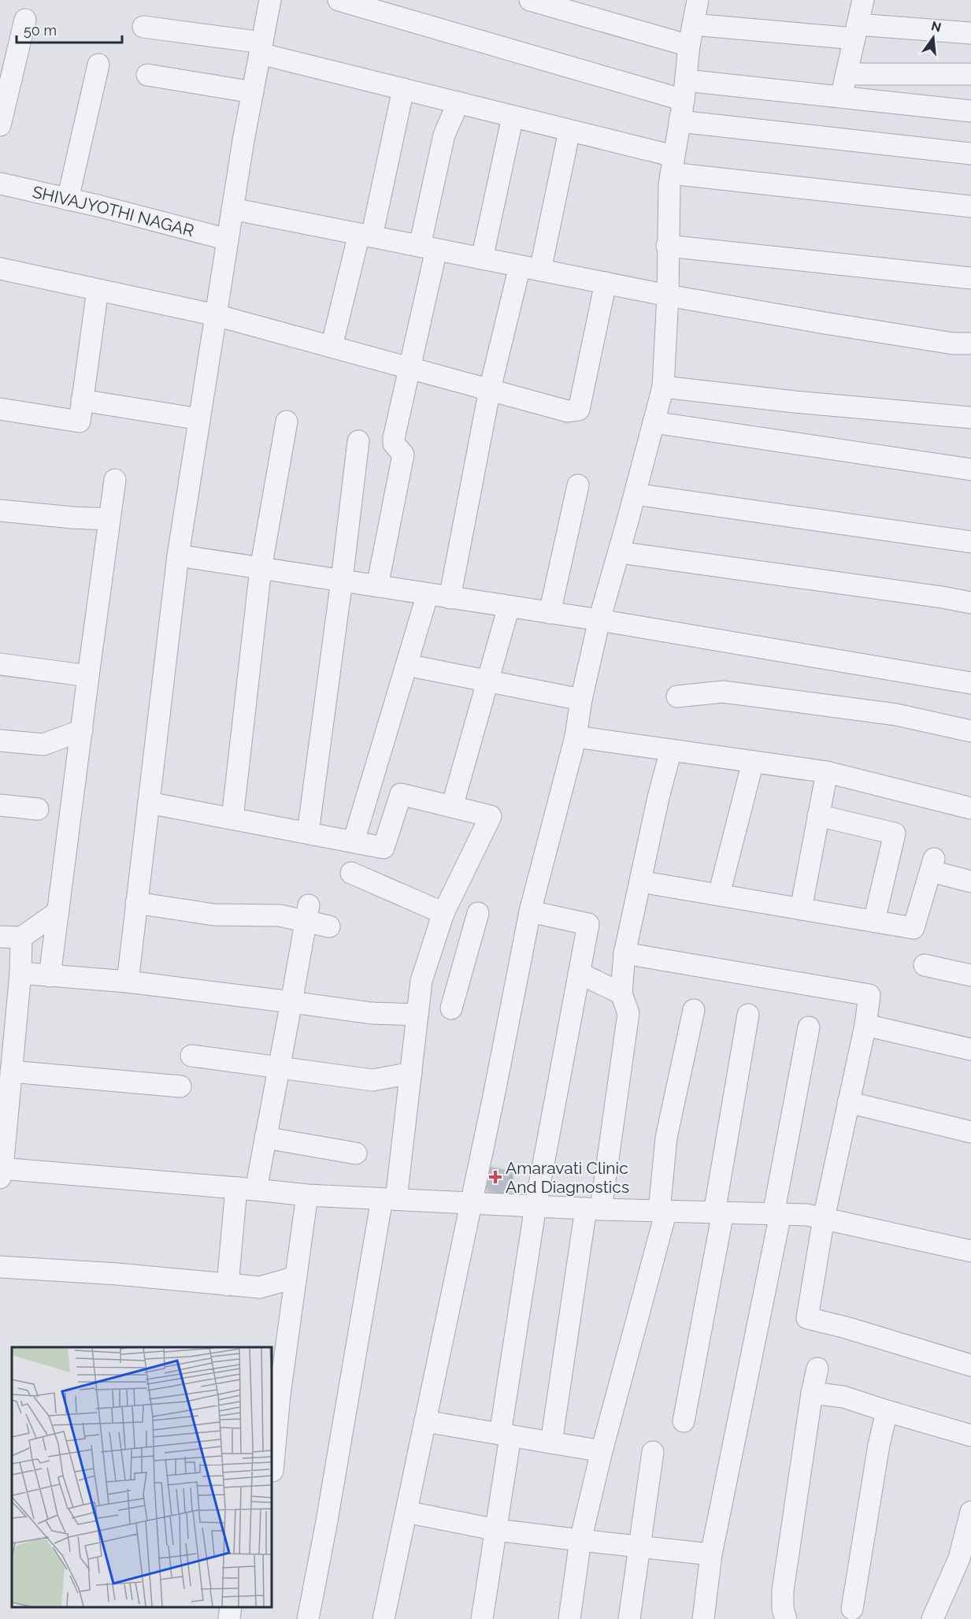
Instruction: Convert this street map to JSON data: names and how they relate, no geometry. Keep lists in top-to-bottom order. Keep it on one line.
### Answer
{"streets":{"street":["SHIVAJYOTHI NAGAR"]},"places":{"health":["Amaravati Clinic And Diagnostics"]},"scale_bar":"50 m","north":"top"}
